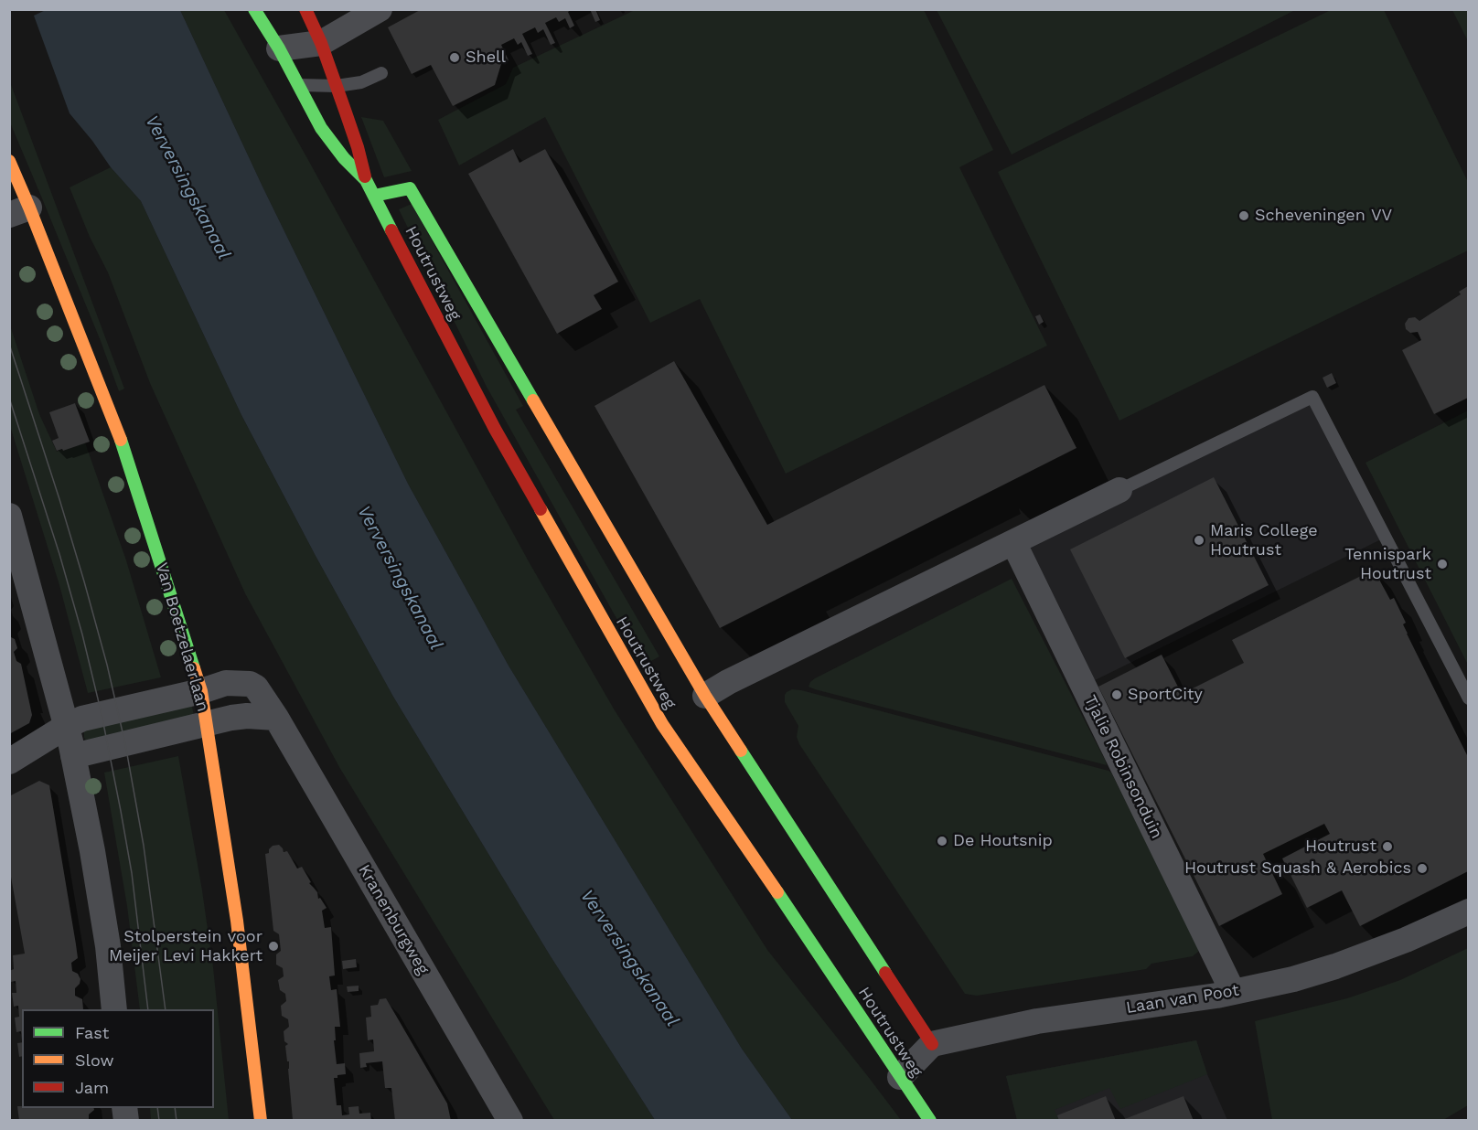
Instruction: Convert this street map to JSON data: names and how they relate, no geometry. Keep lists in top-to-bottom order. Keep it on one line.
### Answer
{"streets":{"street":["Houtrustweg","Van Boetzelaerlaan","Tjalie Robinsonduin","Kranenburgweg","Laan van Poot"]},"crossings":[["Houtrustweg","Laan van Poot"],["Van Boetzelaerlaan","Kranenburgweg"],["Tjalie Robinsonduin","Laan van Poot"]],"water":["Verversingskanaal"],"places":["Shell","Scheveningen VV","Maris College Houtrust","Tennispark Houtrust","SportCity","De Houtsnip","Houtrust","Houtrust Squash & Aerobics","Stolperstein voor Meijer Levi Hakkert"],"legend":["Fast","Slow","Jam"]}
